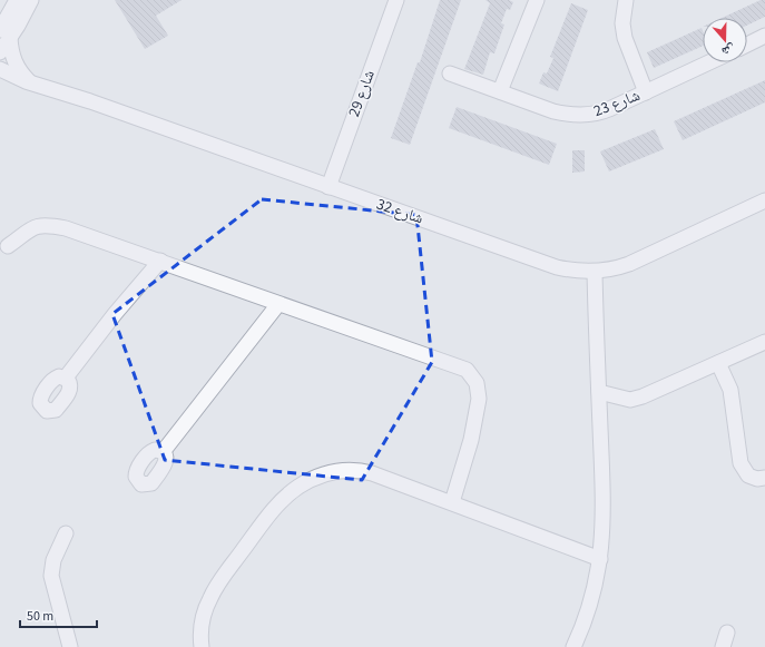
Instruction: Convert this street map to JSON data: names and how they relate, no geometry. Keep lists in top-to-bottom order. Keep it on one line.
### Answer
{"streets":{"street":["شارع 29","شارع 23","شارع 32"]},"crossings":[["شارع 29","شارع 32"]],"scale_bar":"50 m","north":"bottom"}
